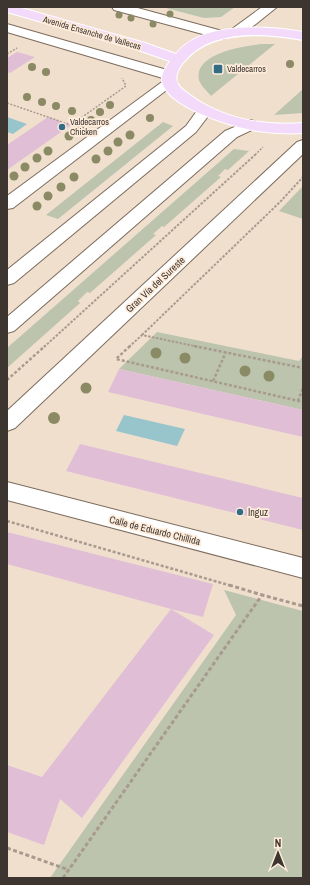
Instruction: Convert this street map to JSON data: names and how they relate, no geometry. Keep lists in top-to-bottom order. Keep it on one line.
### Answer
{"streets":{"main road":["Avenida Ensanche de Vallecas"],"street":["Gran Vía del Sureste","Calle de Eduardo Chillida"]},"places":{"transit":["Valdecarros"],"other":["Valdecarros Chicken","Inguz"]},"north":"top"}
